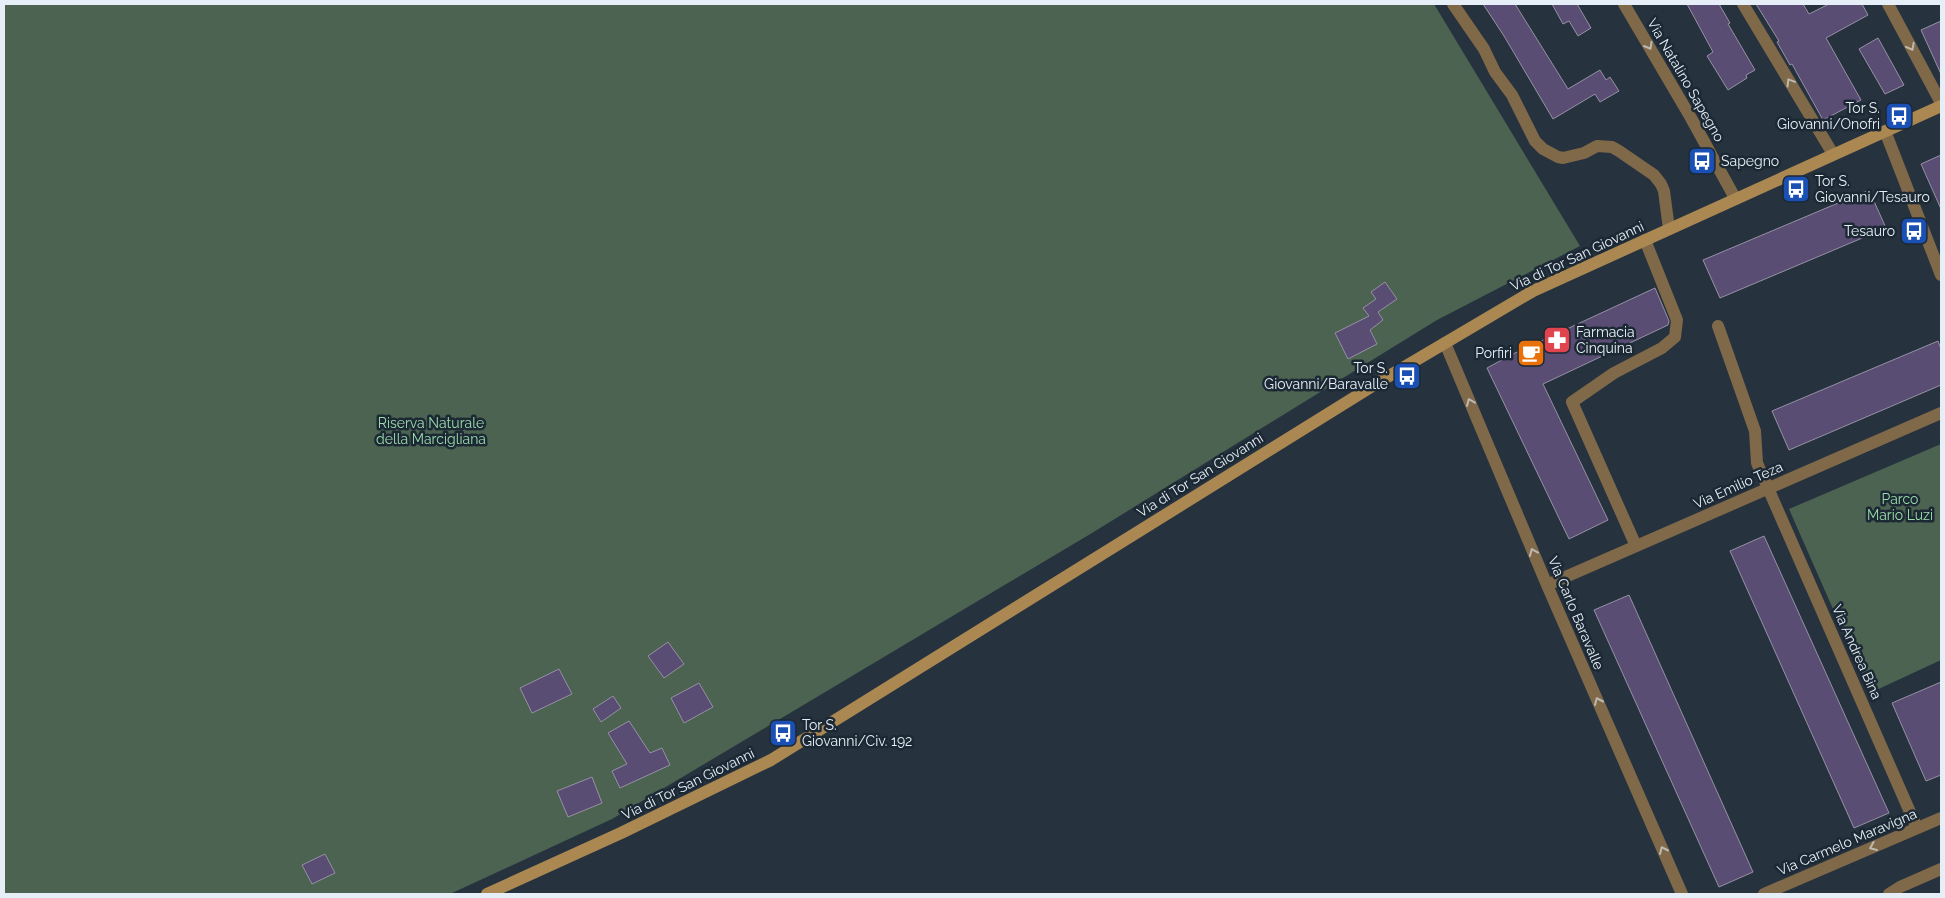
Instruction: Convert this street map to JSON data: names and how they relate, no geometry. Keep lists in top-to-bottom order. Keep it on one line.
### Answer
{"streets":{"street":["Via Natalino Sapegno","Via di Tor San Giovanni","Via Emilio Teza","Via Carlo Baravalle","Via Andrea Bina","Via Carmelo Maravigna"]},"crossings":[["Via Natalino Sapegno","Via di Tor San Giovanni"],["Via di Tor San Giovanni","Via Carlo Baravalle"],["Via Emilio Teza","Via Carlo Baravalle"],["Via Emilio Teza","Via Andrea Bina"],["Via Andrea Bina","Via Carmelo Maravigna"]],"one_way":["Via Carlo Baravalle"],"parks":["Riserva Naturale della Marcigliana","Parco Mario Luzi"],"places":{"bus stop":["Tor S. Giovanni/Onofri","Sapegno","Tor S. Giovanni/Tesauro","Tesauro","Tor S. Giovanni/Baravalle","Tor S. Giovanni/Civ. 192"],"pharmacy":["Farmacia Cinquina"],"cafe":["Porfiri"]}}
